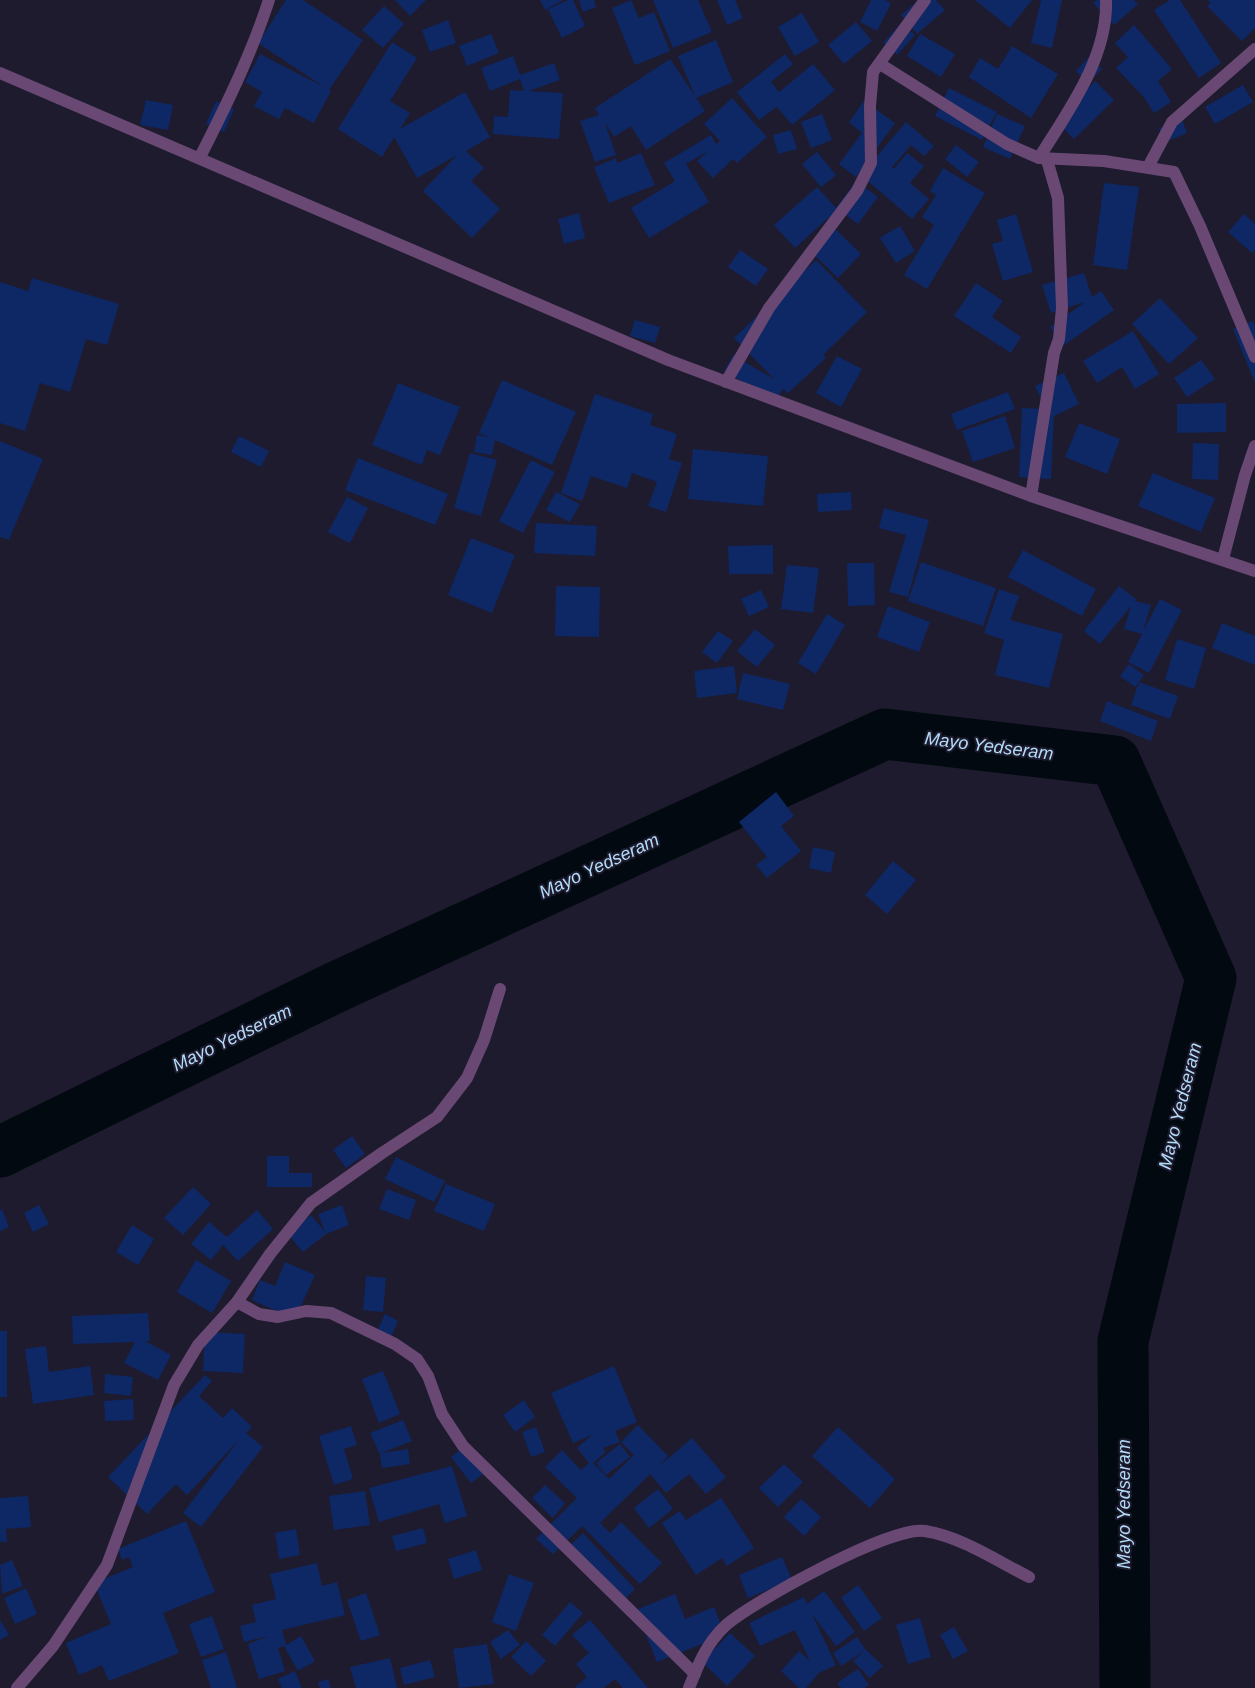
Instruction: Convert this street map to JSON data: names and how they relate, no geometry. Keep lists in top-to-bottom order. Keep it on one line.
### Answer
{"water":["Mayo Yedseram"]}
